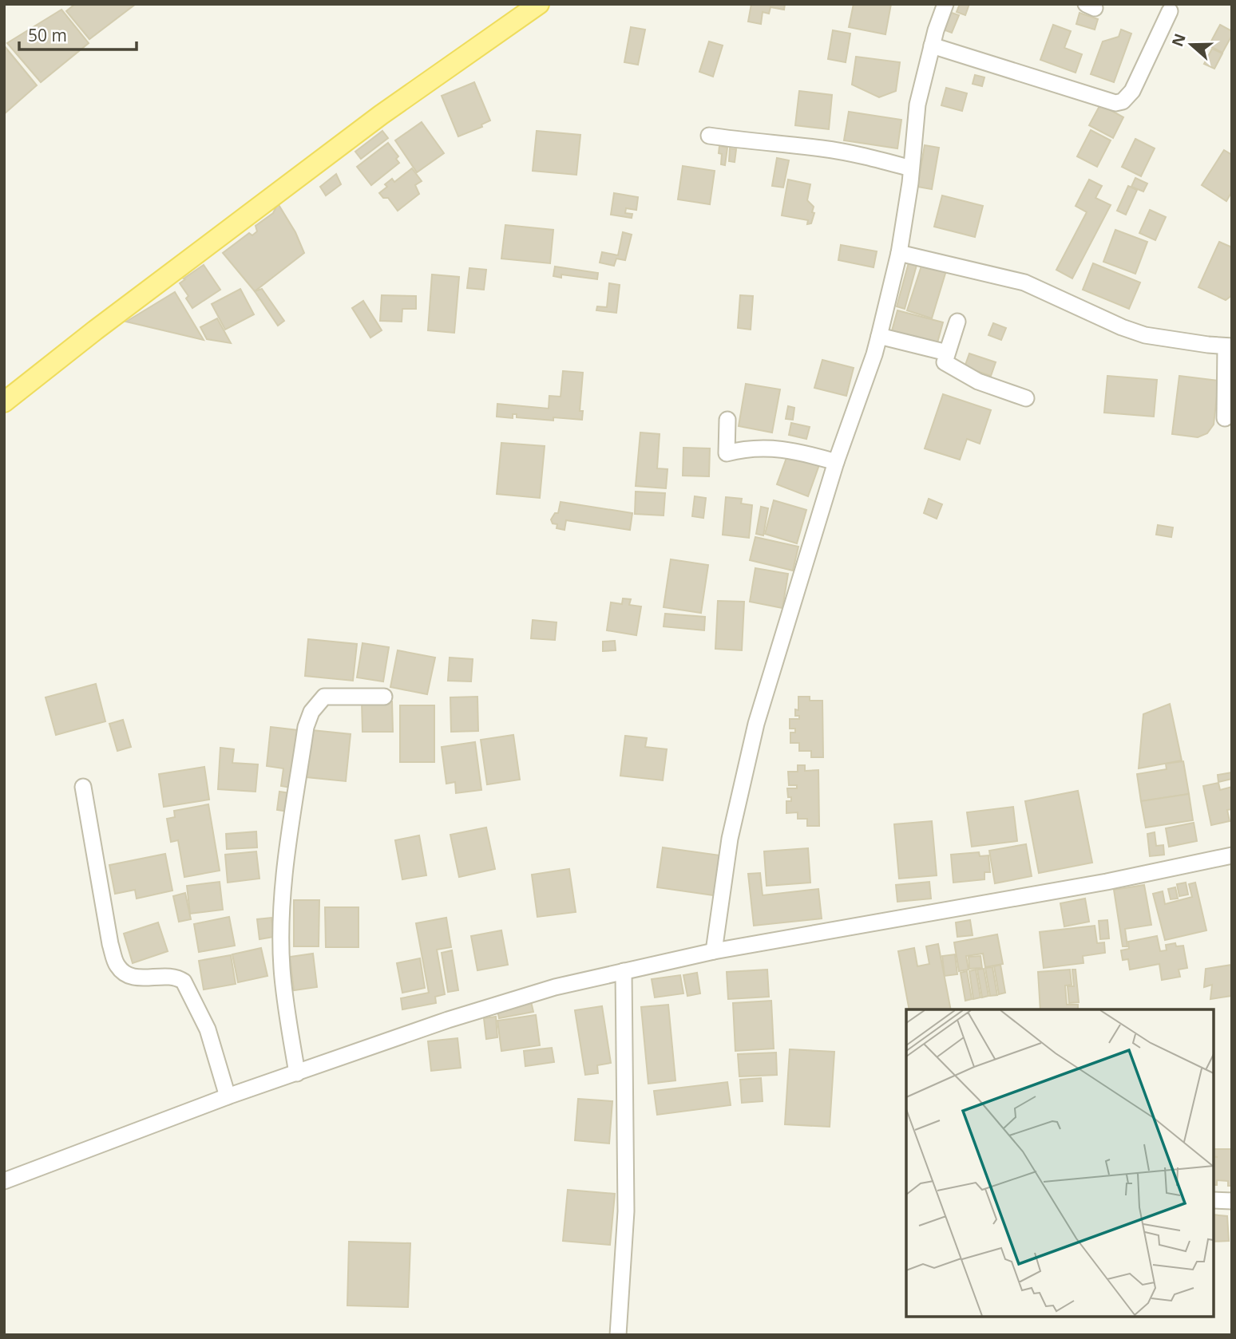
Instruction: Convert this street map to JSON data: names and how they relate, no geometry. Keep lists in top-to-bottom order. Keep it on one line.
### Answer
{"scale_bar":"50 m","north":"left"}
